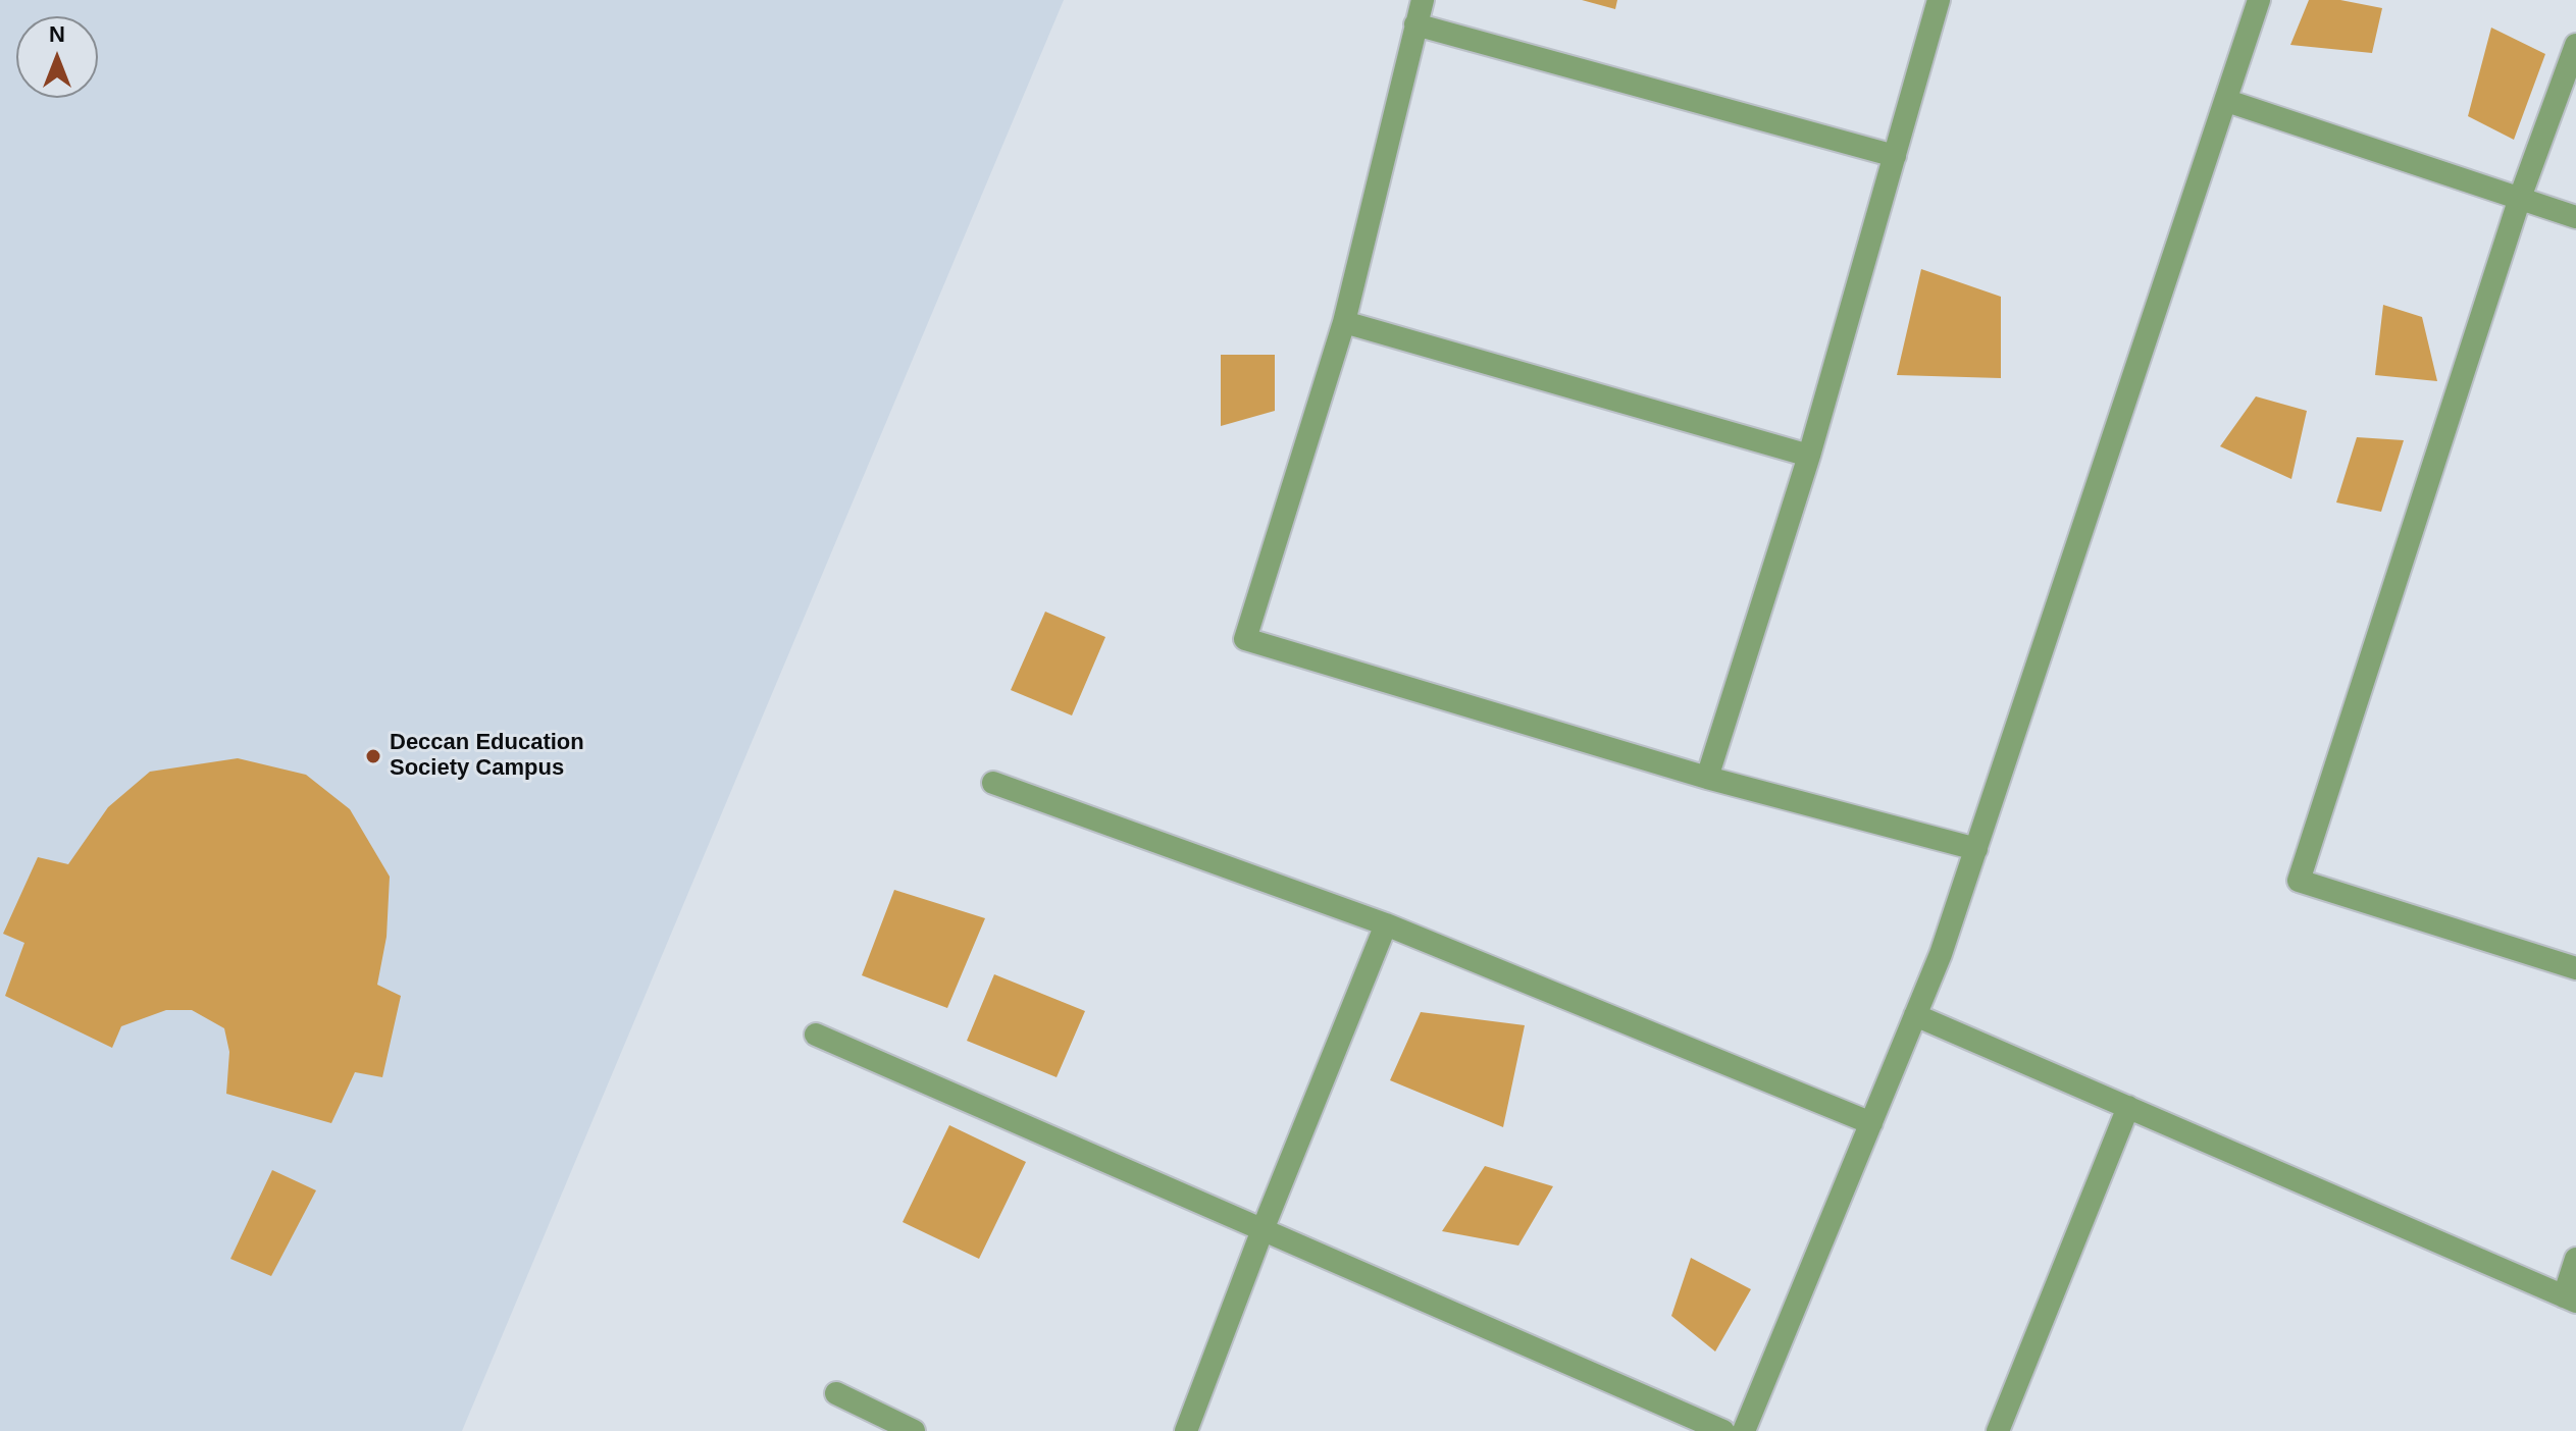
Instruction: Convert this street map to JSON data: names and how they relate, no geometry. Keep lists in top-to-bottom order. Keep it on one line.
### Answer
{"places":["Deccan Education Society Campus"],"north":"top"}
